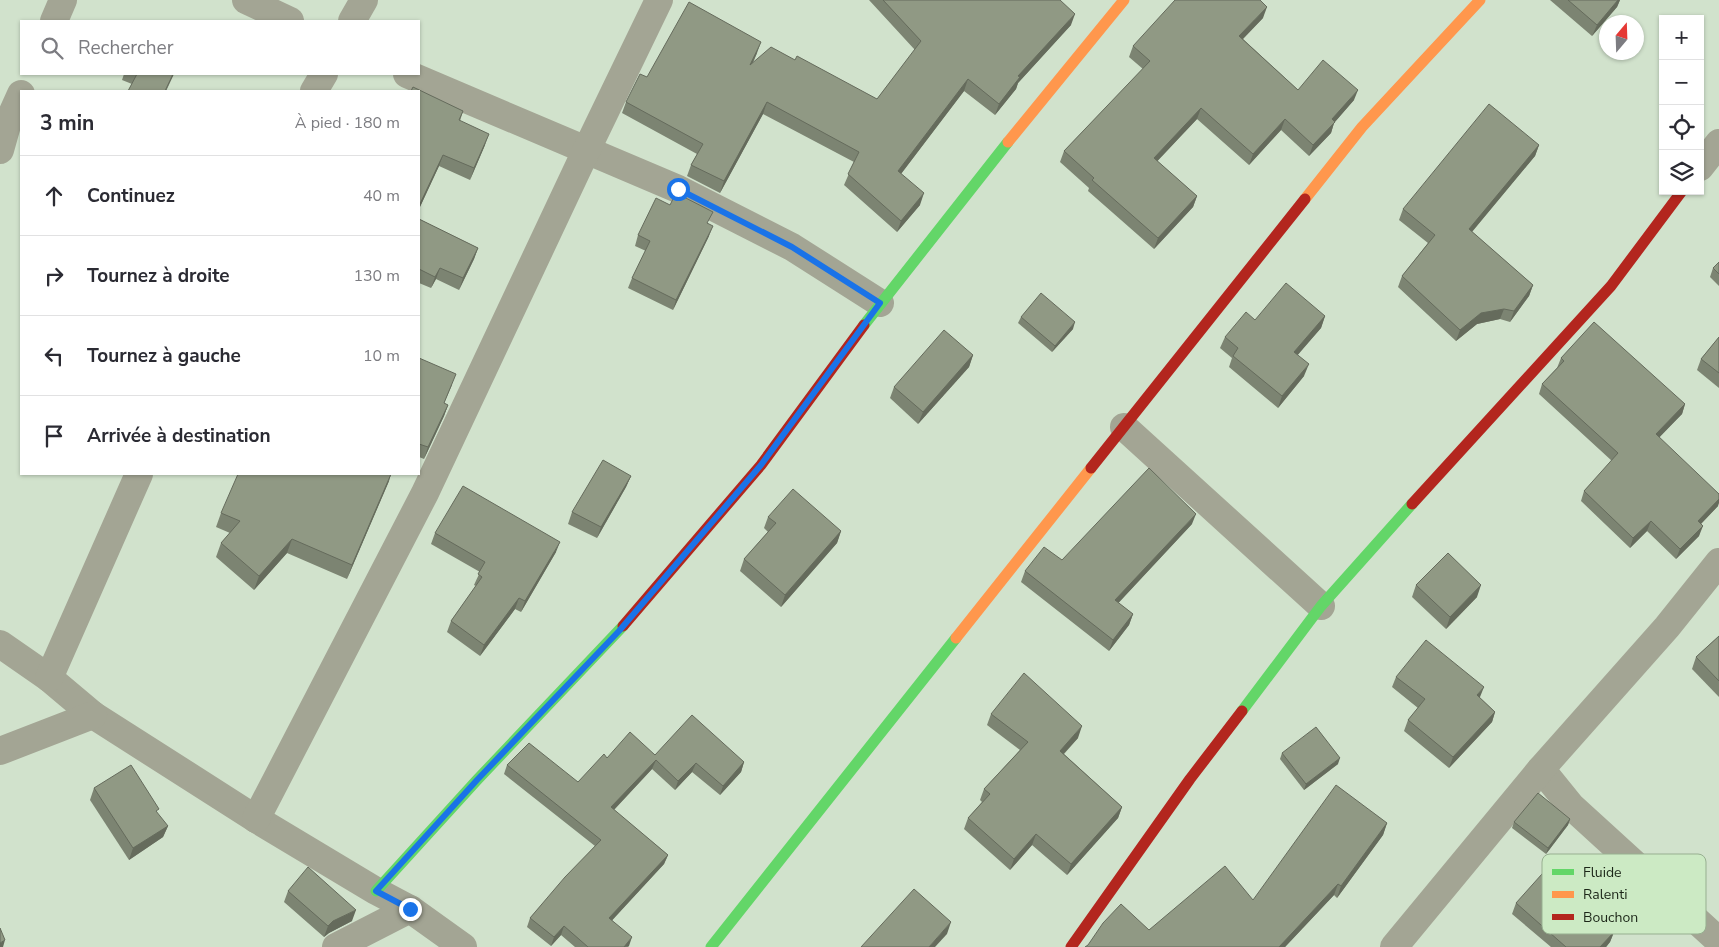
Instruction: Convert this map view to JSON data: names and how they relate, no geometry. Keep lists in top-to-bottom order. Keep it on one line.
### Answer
{"legend":["Fluide","Ralenti","Bouchon"],"north":"top","page":{"map_buttons":["+","−"],"search":"Rechercher","heading":["3 min","À pied · 180 m"],"list":[["Continuez","40 m"],["Tournez à droite","130 m"],["Tournez à gauche","10 m"],"Arrivée à destination"]}}
